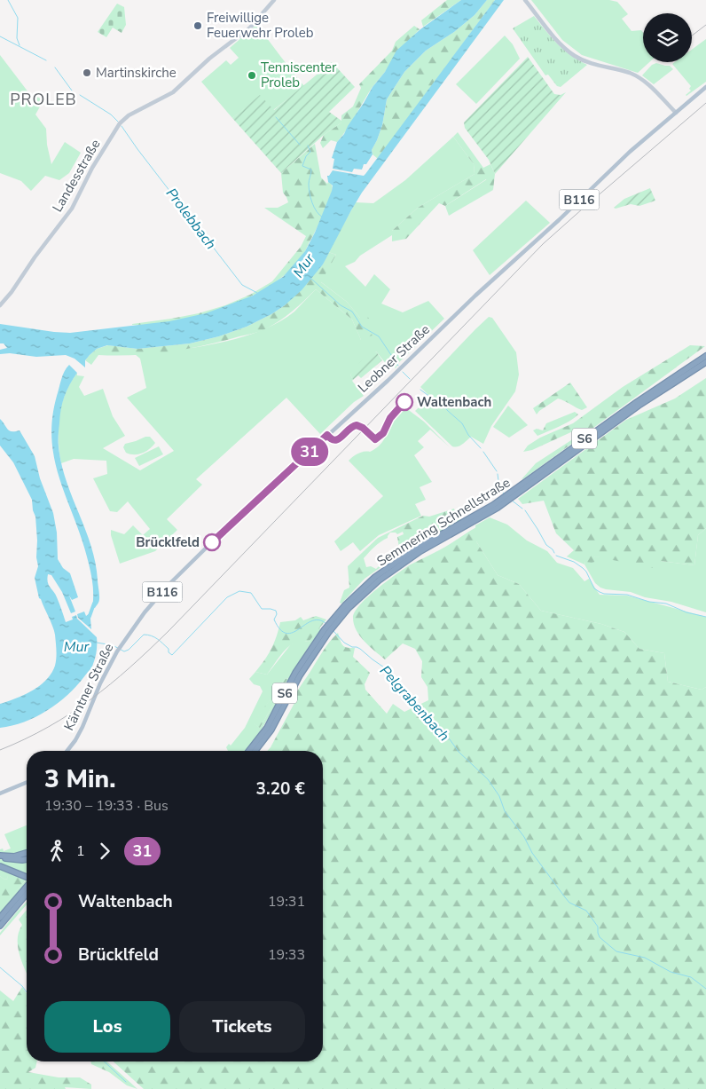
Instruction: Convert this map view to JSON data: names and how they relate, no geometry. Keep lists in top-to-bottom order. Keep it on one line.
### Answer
{"streets":{"highway":["S6","Semmering Schnellstraße"],"main road":["Landesstraße","B116","Leobner Straße","Kärntner Straße"]},"crossings":[["B116","Leobner Straße"],["Leobner Straße","Kärntner Straße"]],"districts":["PROLEB"],"water":["Prolebbach","Mur","Pelgrabenbach"],"places":["Freiwillige Feuerwehr Proleb","Martinskirche","Tenniscenter Proleb","Waltenbach","Brücklfeld"],"lines":["bus line 31"],"page":{"on_map":"31","heading":["3 Min.","19:30 – 19:33 · Bus","3.20 €"],"legs":["1","31"],"list":[{"name":"Waltenbach","value":"19:31"},{"name":"Brücklfeld","value":"19:33"}],"buttons":["Los","Tickets"]}}
